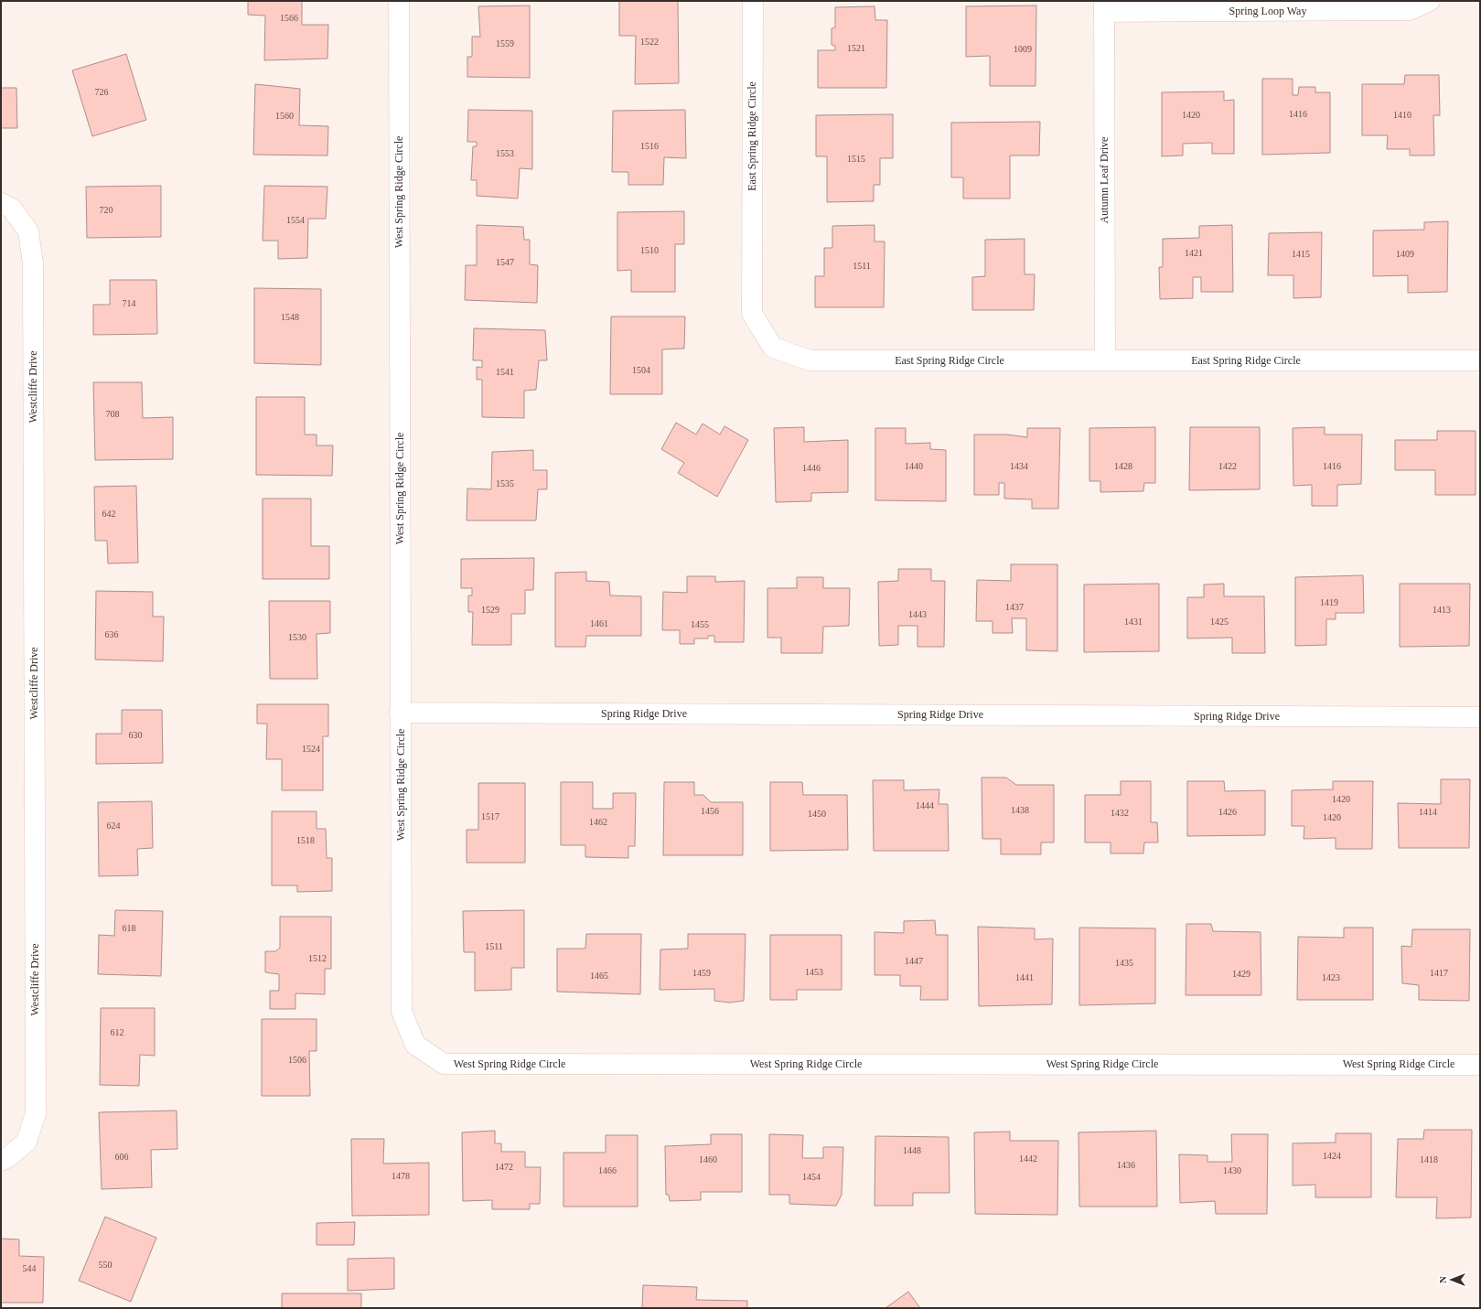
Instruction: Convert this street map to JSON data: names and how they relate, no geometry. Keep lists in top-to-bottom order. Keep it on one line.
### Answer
{"streets":{"street":["Spring Loop Way","East Spring Ridge Circle","Autumn Leaf Drive","West Spring Ridge Circle","Westcliffe Drive","Spring Ridge Drive"]},"crossings":[["Spring Loop Way","Autumn Leaf Drive"],["East Spring Ridge Circle","Autumn Leaf Drive"],["West Spring Ridge Circle","Spring Ridge Drive"]],"house_numbers":["1566","1522","1559","1521","1009","726","1416","1420","1410","1560","1516","1553","1515","720","1554","1510","1421","1415","1409","1547","1511","714","1548","1504","1541","708","1440","1434","1428","1422","1416","1446","1535","642","1419","1437","1529","1413","1443","1431","1425","1461","1455","636","1530","630","1524","1420","1444","1438","1456","1426","1414","1432","1450","1517","1420","1462","624","1518","618","1511","1512","1447","1435","1453","1459","1417","1429","1465","1441","1423","612","1506","1448","1424","606","1442","1460","1418","1436","1472","1466","1430","1478","1454","550","544"],"north":"left"}
